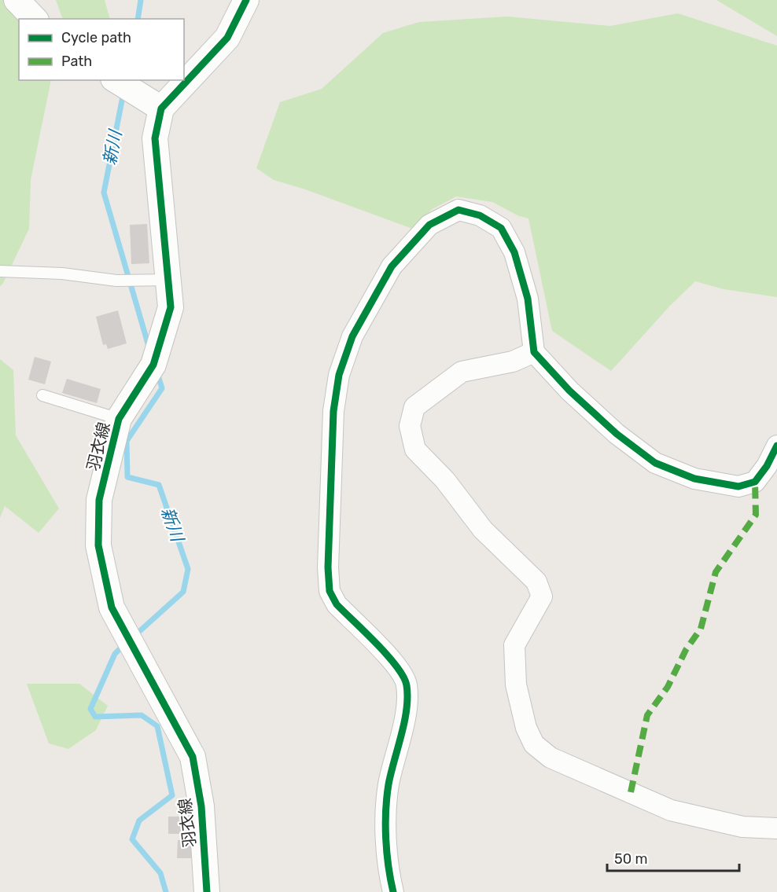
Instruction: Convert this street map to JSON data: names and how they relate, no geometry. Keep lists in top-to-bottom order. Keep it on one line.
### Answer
{"streets":{"street":["羽衣線"]},"water":["新川"],"legend":["Cycle path","Path"],"scale_bar":"50 m"}
